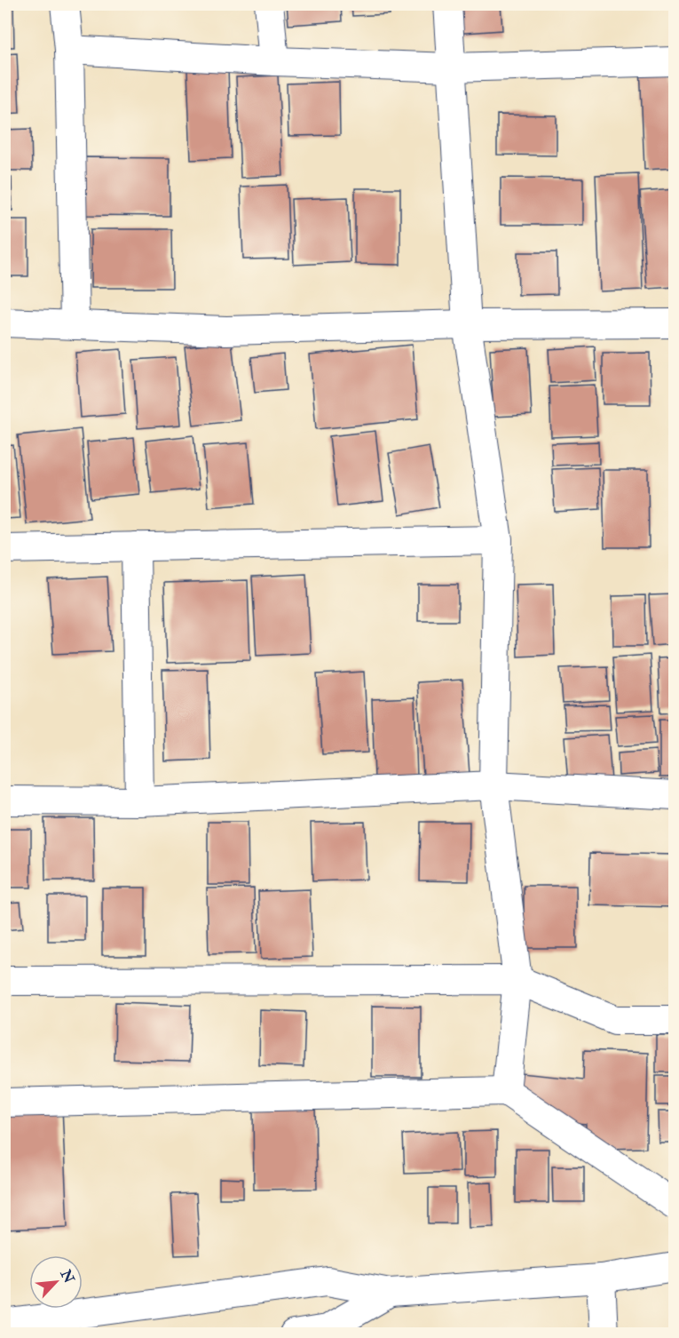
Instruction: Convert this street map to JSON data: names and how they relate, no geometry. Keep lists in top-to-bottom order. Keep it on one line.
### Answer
{"north":"top right"}
